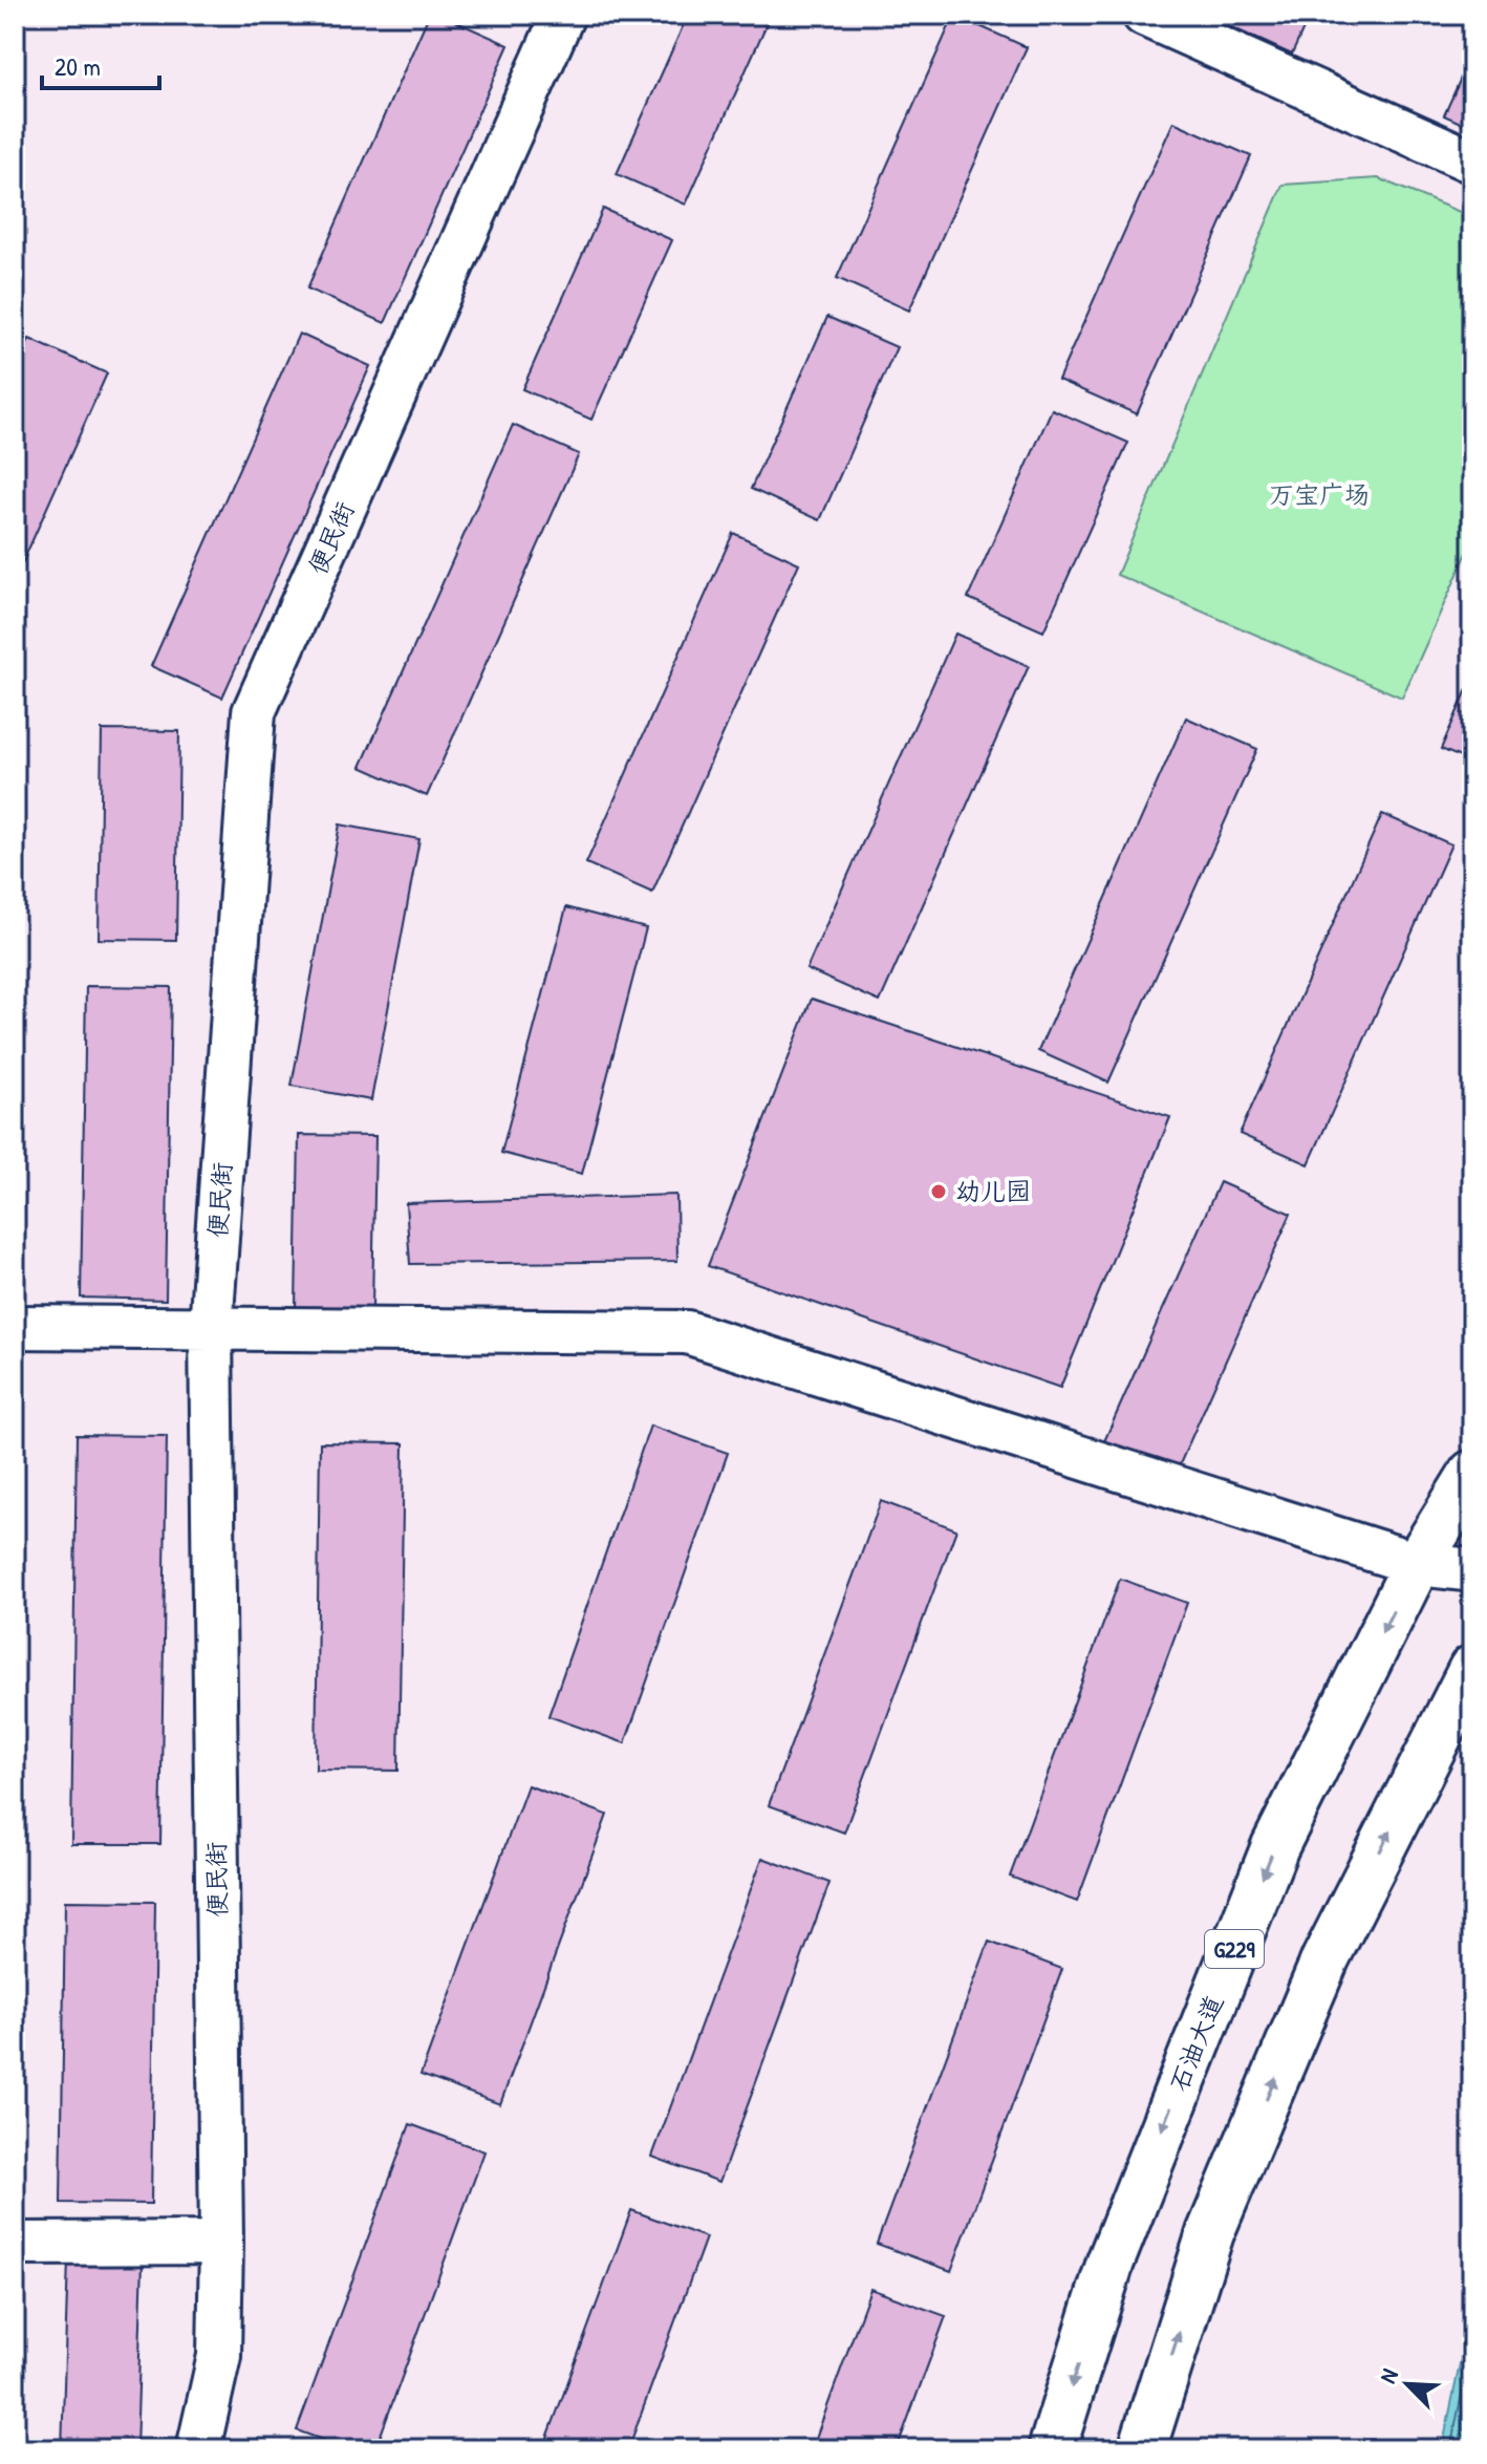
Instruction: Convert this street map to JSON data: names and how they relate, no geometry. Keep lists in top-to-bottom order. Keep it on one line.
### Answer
{"streets":{"highway":["G229","石油大道"],"street":["便民街"]},"parks":["万宝广场"],"places":["幼儿园"],"scale_bar":"20 m","north":"top left"}
